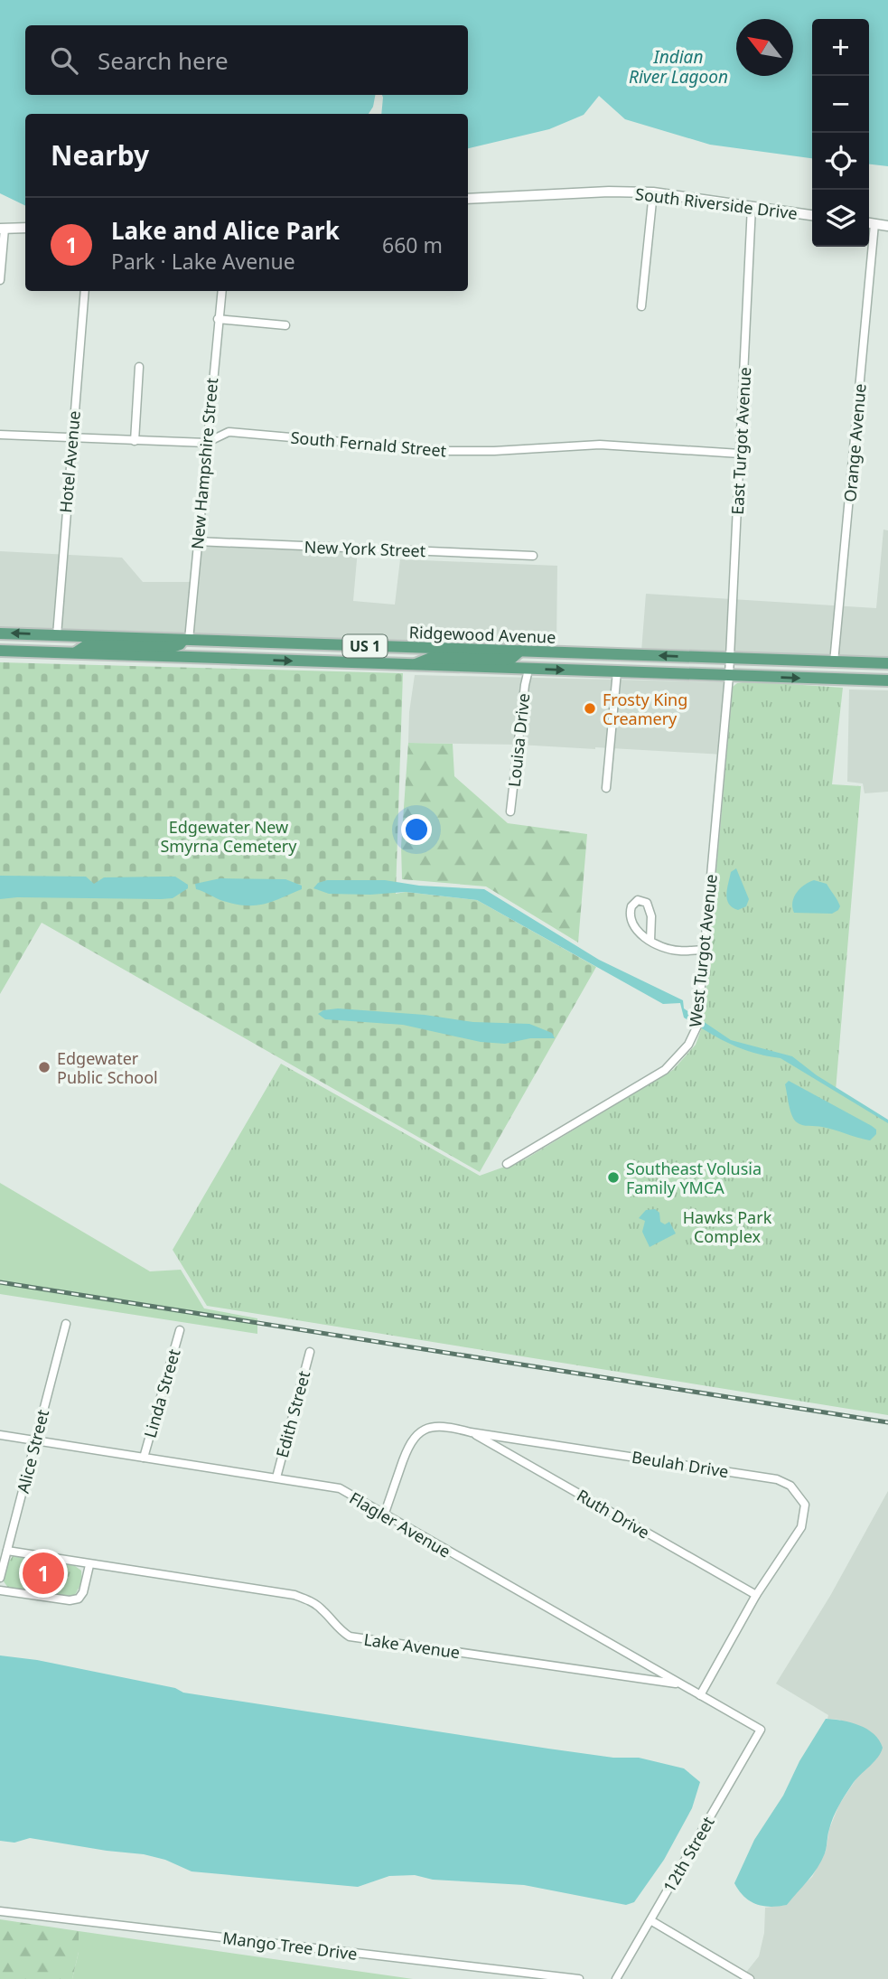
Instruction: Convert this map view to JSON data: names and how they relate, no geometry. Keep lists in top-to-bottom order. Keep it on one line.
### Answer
{"streets":{"main road":["Ridgewood Avenue","US 1"],"street":["South Riverside Drive","East Turgot Avenue","Orange Avenue","South Fernald Street","Hotel Avenue","New Hampshire Street","New York Street","Louisa Drive","West Turgot Avenue","Linda Street","Edith Street","Alice Street","Beulah Drive","Ruth Drive","Flagler Avenue","Lake Avenue","12th Street","Mango Tree Drive"]},"crossings":[["South Riverside Drive","East Turgot Avenue"],["East Turgot Avenue","South Fernald Street"],["East Turgot Avenue","Ridgewood Avenue"],["East Turgot Avenue","West Turgot Avenue"],["Orange Avenue","Ridgewood Avenue"],["South Fernald Street","Hotel Avenue"],["South Fernald Street","New Hampshire Street"],["Hotel Avenue","Ridgewood Avenue"],["New Hampshire Street","New York Street"],["New Hampshire Street","Ridgewood Avenue"],["Ridgewood Avenue","Louisa Drive"],["Ridgewood Avenue","West Turgot Avenue"],["Linda Street","Flagler Avenue"],["Edith Street","Flagler Avenue"],["Alice Street","Flagler Avenue"],["Alice Street","Lake Avenue"],["Beulah Drive","Ruth Drive"],["Beulah Drive","Flagler Avenue"],["Flagler Avenue","Lake Avenue"],["Flagler Avenue","12th Street"]],"water":["Indian River Lagoon"],"parks":["Edgewater New Smyrna Cemetery","Hawks Park Complex"],"places":["Frosty King Creamery","Edgewater Public School","Southeast Volusia Family YMCA"],"north":"top left","page":{"map_buttons":["+","−"],"search":"Search here","heading":"Nearby","list":[{"mark":"1","name":"Lake and Alice Park","note":"Park · Lake Avenue","value":"660 m"}],"pins":"1"}}
